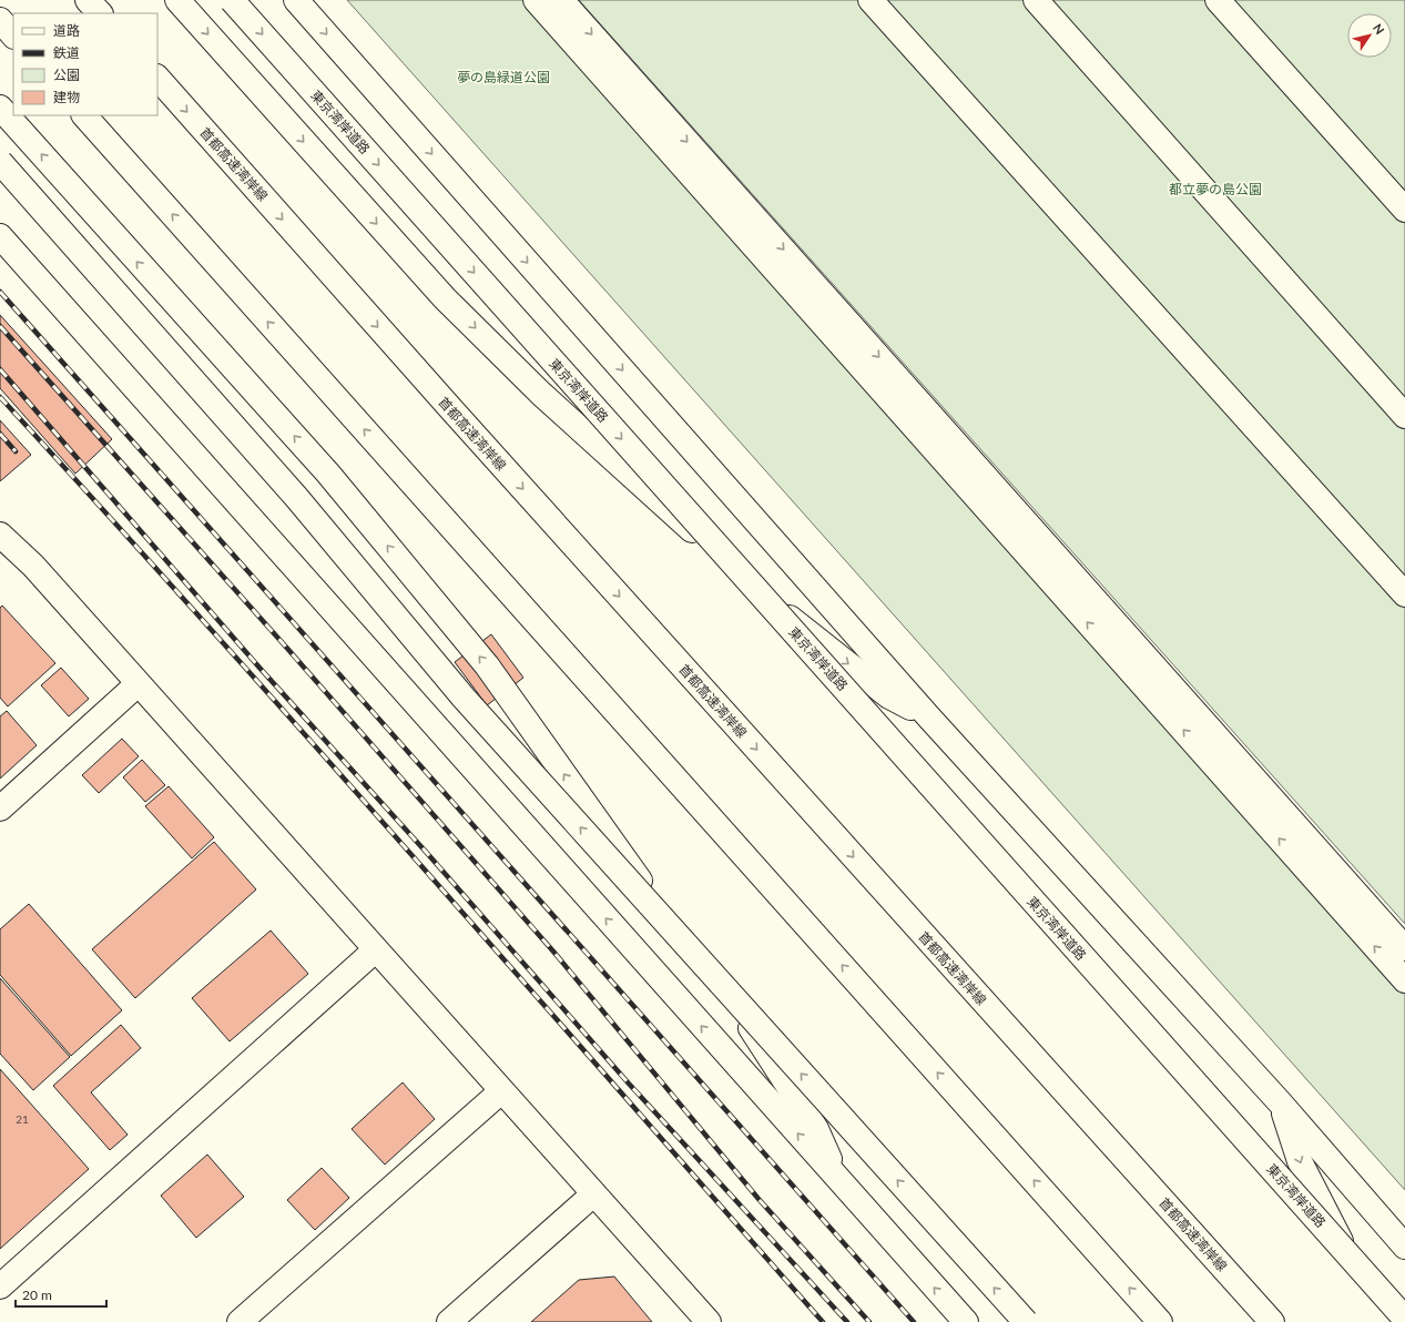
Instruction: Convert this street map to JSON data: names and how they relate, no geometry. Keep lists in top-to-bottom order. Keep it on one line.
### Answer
{"streets":{"main road":["東京湾岸道路","首都高速湾岸線"]},"parks":["夢の島緑道公園","都立夢の島公園"],"house_numbers":["21"],"legend":["道路","鉄道","公園","建物"],"scale_bar":"20 m","north":"top right"}
